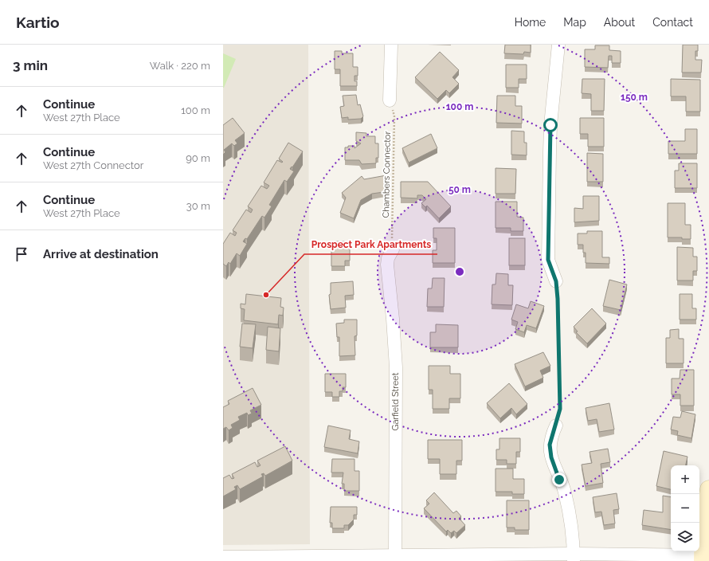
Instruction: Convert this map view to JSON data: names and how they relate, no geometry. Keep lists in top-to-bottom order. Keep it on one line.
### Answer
{"streets":{"street":["Garfield Street"],"path":["Chambers Connector"]},"crossings":[["Chambers Connector","Garfield Street"]],"places":["Prospect Park Apartments"],"page":{"header":"Kartio","nav":["Home","Map","About","Contact"],"heading":["3 min","Walk · 220 m"],"list":[["Continue","West 27th Place","100 m"],["Continue","West 27th Connector","90 m"],["Continue","West 27th Place","30 m"],"Arrive at destination"],"map_buttons":["+","−"]},"rings":["150 m","100 m","50 m"]}
